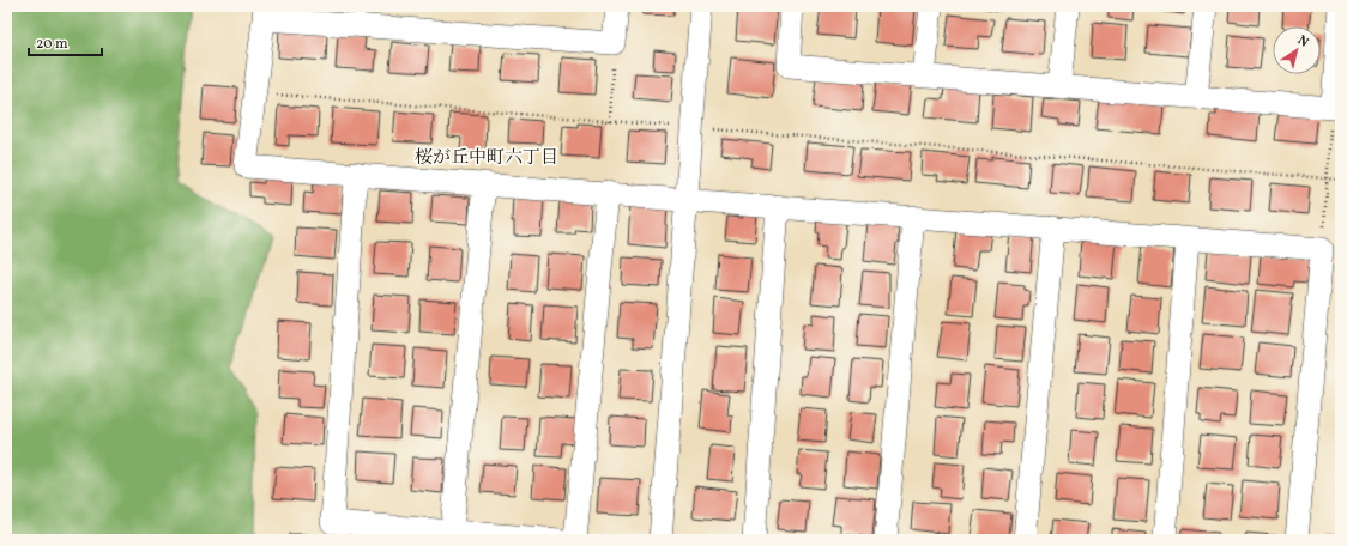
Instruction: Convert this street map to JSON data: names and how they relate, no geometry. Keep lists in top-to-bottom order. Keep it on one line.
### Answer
{"districts":["桜が丘中町六丁目"],"scale_bar":"20 m","north":"top right"}
